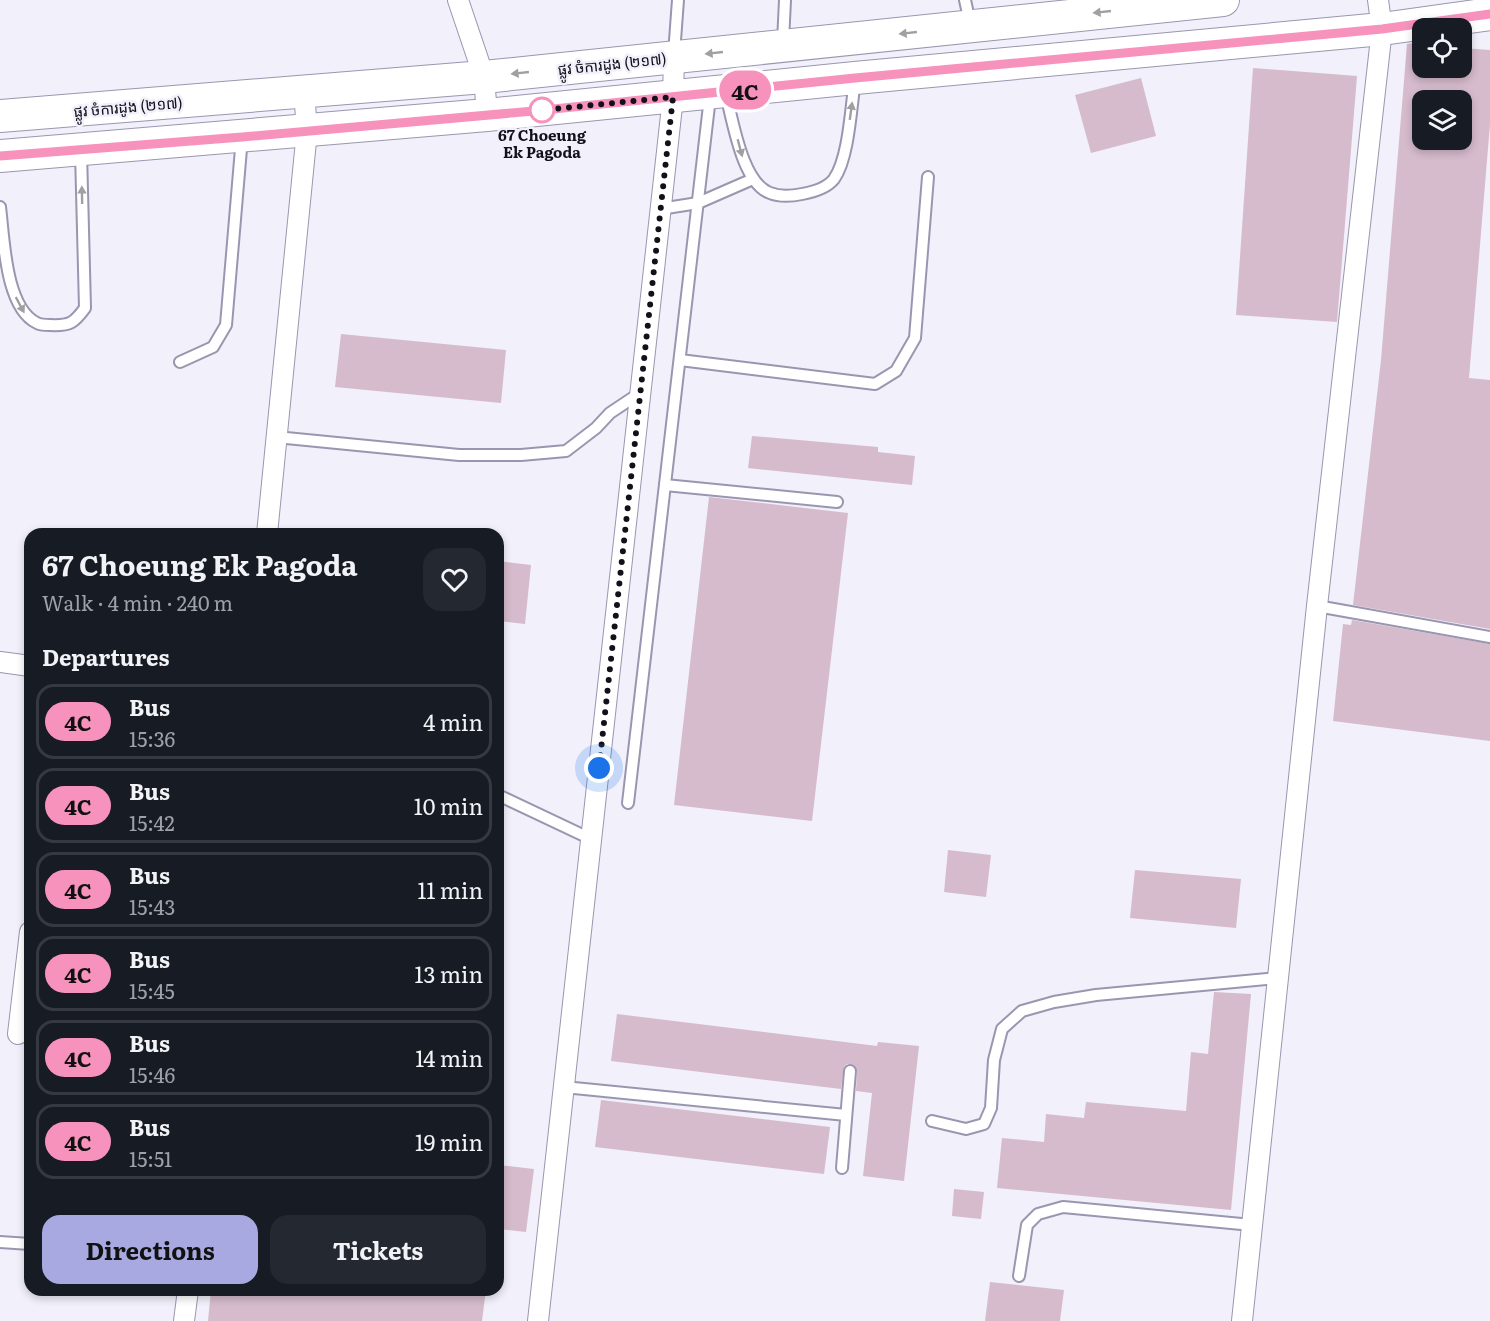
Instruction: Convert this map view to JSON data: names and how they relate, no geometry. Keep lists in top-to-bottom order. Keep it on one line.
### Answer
{"streets":{"main road":["ផ្លូវ ចំការដូង (២១៧)"]},"places":["67 Choeung Ek Pagoda"],"lines":["bus line 4C"],"page":{"on_map":"4C","heading":[["67 Choeung Ek Pagoda","Walk · 4 min · 240 m"],"Departures"],"list":[{"mark":"4C","name":"Bus","note":"15:36","value":"4 min"},{"mark":"4C","name":"Bus","note":"15:42","value":"10 min"},{"mark":"4C","name":"Bus","note":"15:43","value":"11 min"},{"mark":"4C","name":"Bus","note":"15:45","value":"13 min"},{"mark":"4C","name":"Bus","note":"15:46","value":"14 min"},{"mark":"4C","name":"Bus","note":"15:51","value":"19 min"}],"buttons":["Directions","Tickets"]}}
